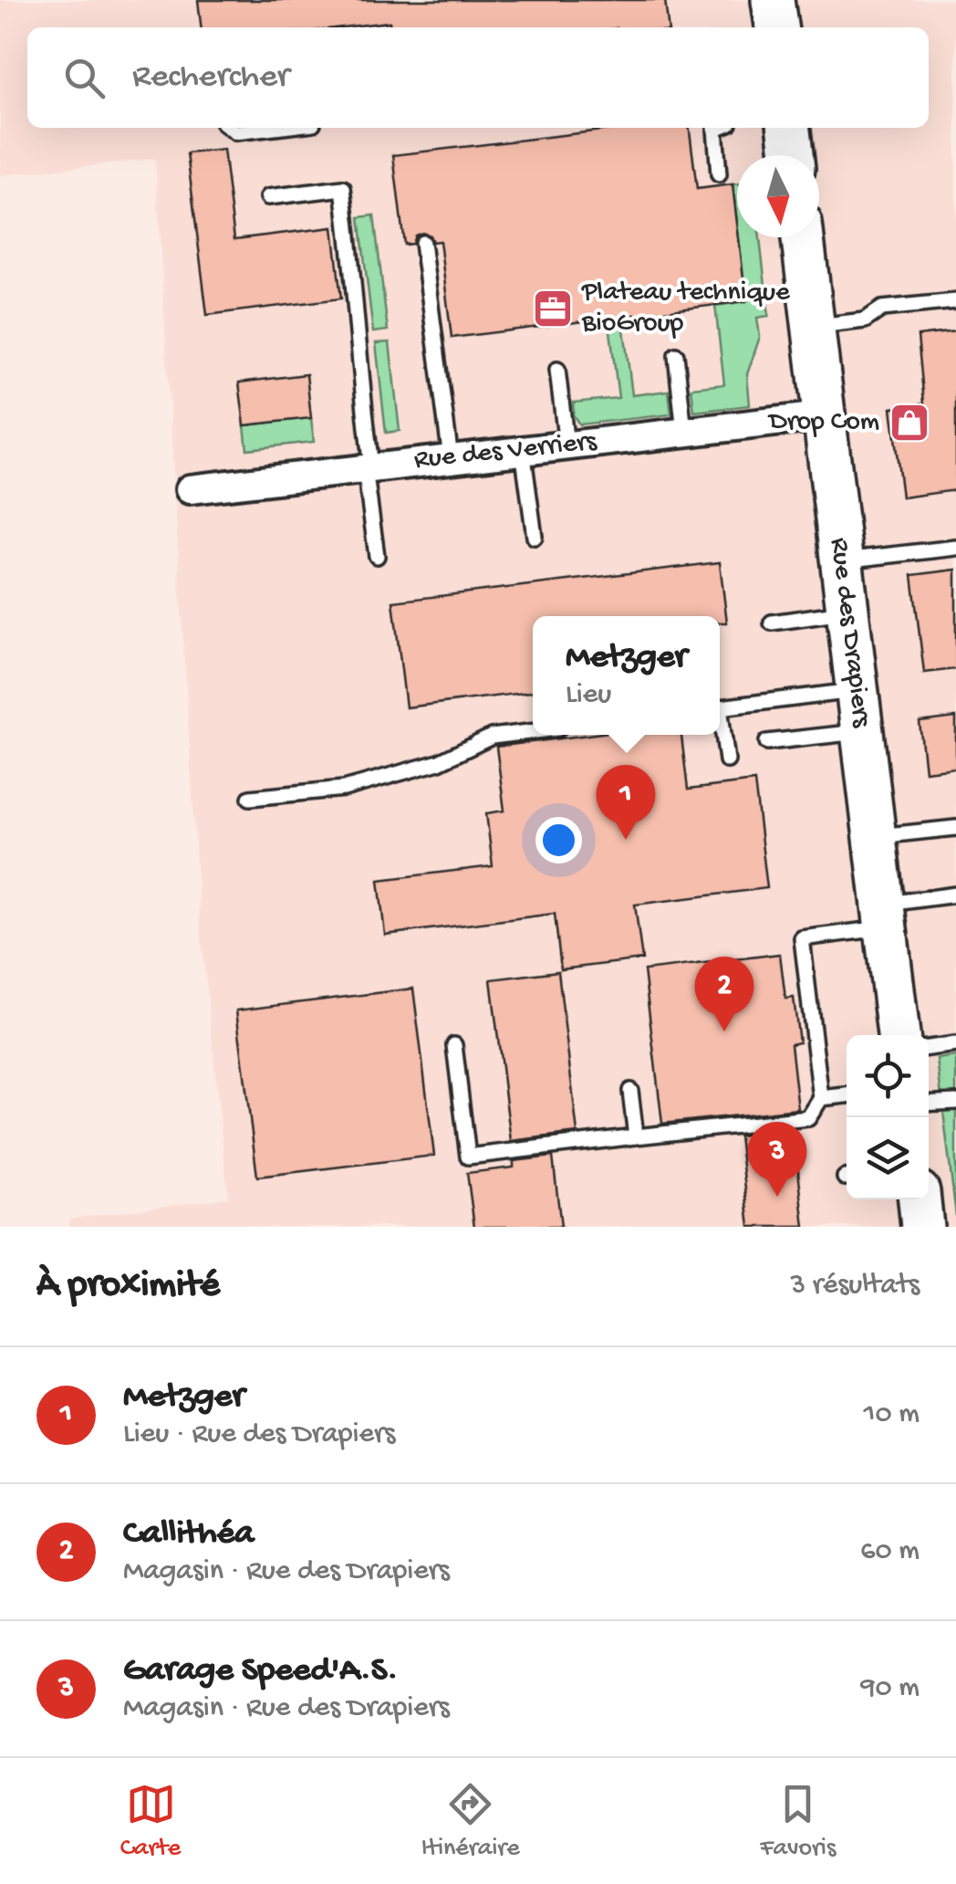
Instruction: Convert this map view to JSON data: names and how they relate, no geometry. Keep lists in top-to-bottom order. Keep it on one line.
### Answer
{"streets":{"street":["Rue des Verriers","Rue des Drapiers"]},"crossings":[["Rue des Verriers","Rue des Drapiers"]],"places":{"office":["Plateau technique BioGroup"],"shop":["Drop Com"]},"north":"bottom","page":{"search":"Rechercher","popup":["Metzger","Lieu"],"pins":["1","2","3"],"heading":["À proximité","3 résultats"],"list":[{"mark":"1","name":"Metzger","note":"Lieu · Rue des Drapiers","value":"10 m"},{"mark":"2","name":"Callithéa","note":"Magasin · Rue des Drapiers","value":"60 m"},{"mark":"3","name":"Garage Speed'A.S.","note":"Magasin · Rue des Drapiers","value":"90 m"}],"nav":["Carte","Itinéraire","Favoris"]}}
